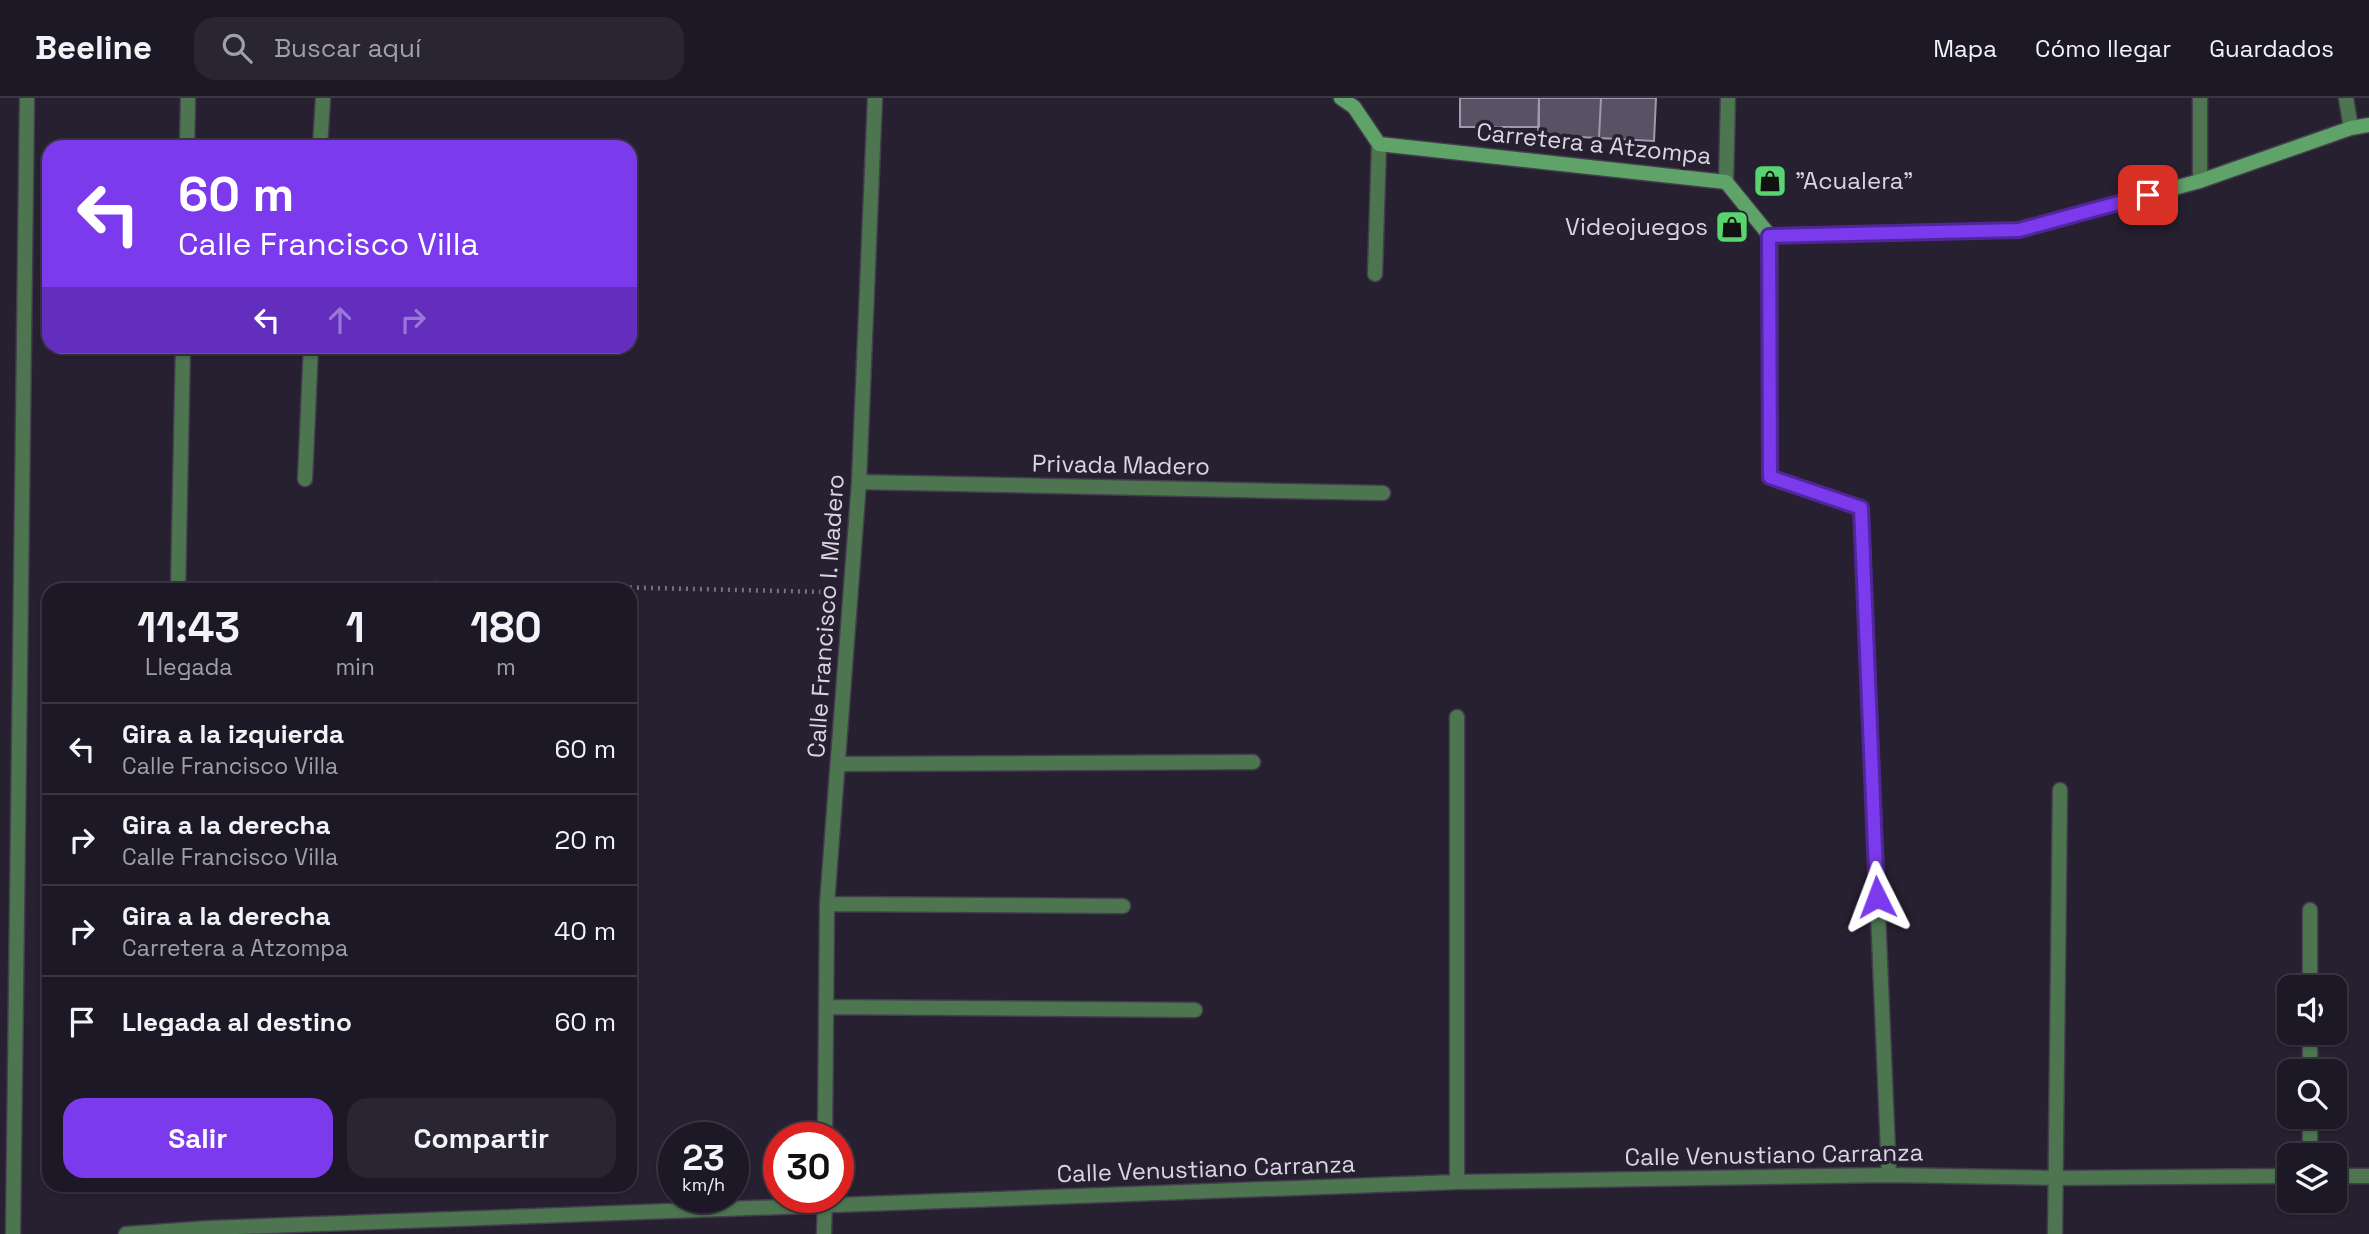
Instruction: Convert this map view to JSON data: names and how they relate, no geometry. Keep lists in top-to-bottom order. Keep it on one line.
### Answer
{"streets":{"main road":["Carretera a Atzompa"],"street":["Privada Madero","Calle Francisco I. Madero","Calle Venustiano Carranza"]},"crossings":[["Privada Madero","Calle Francisco I. Madero"]],"places":{"shop":["\"Acualera\"","Videojuegos"]},"page":{"header":"Beeline","search":"Buscar aquí","nav":["Mapa","Cómo llegar","Guardados"],"turn":["60 m","Calle Francisco Villa"],"eta":["11:43","Llegada","1","min","180","m"],"list":[{"name":"Gira a la izquierda","note":"Calle Francisco Villa","value":"60 m"},{"name":"Gira a la derecha","note":"Calle Francisco Villa","value":"20 m"},{"name":"Gira a la derecha","note":"Carretera a Atzompa","value":"40 m"},{"name":"Llegada al destino","value":"60 m"}],"buttons":["Salir","Compartir"],"speed":"23 km/h","limit":"30"}}
